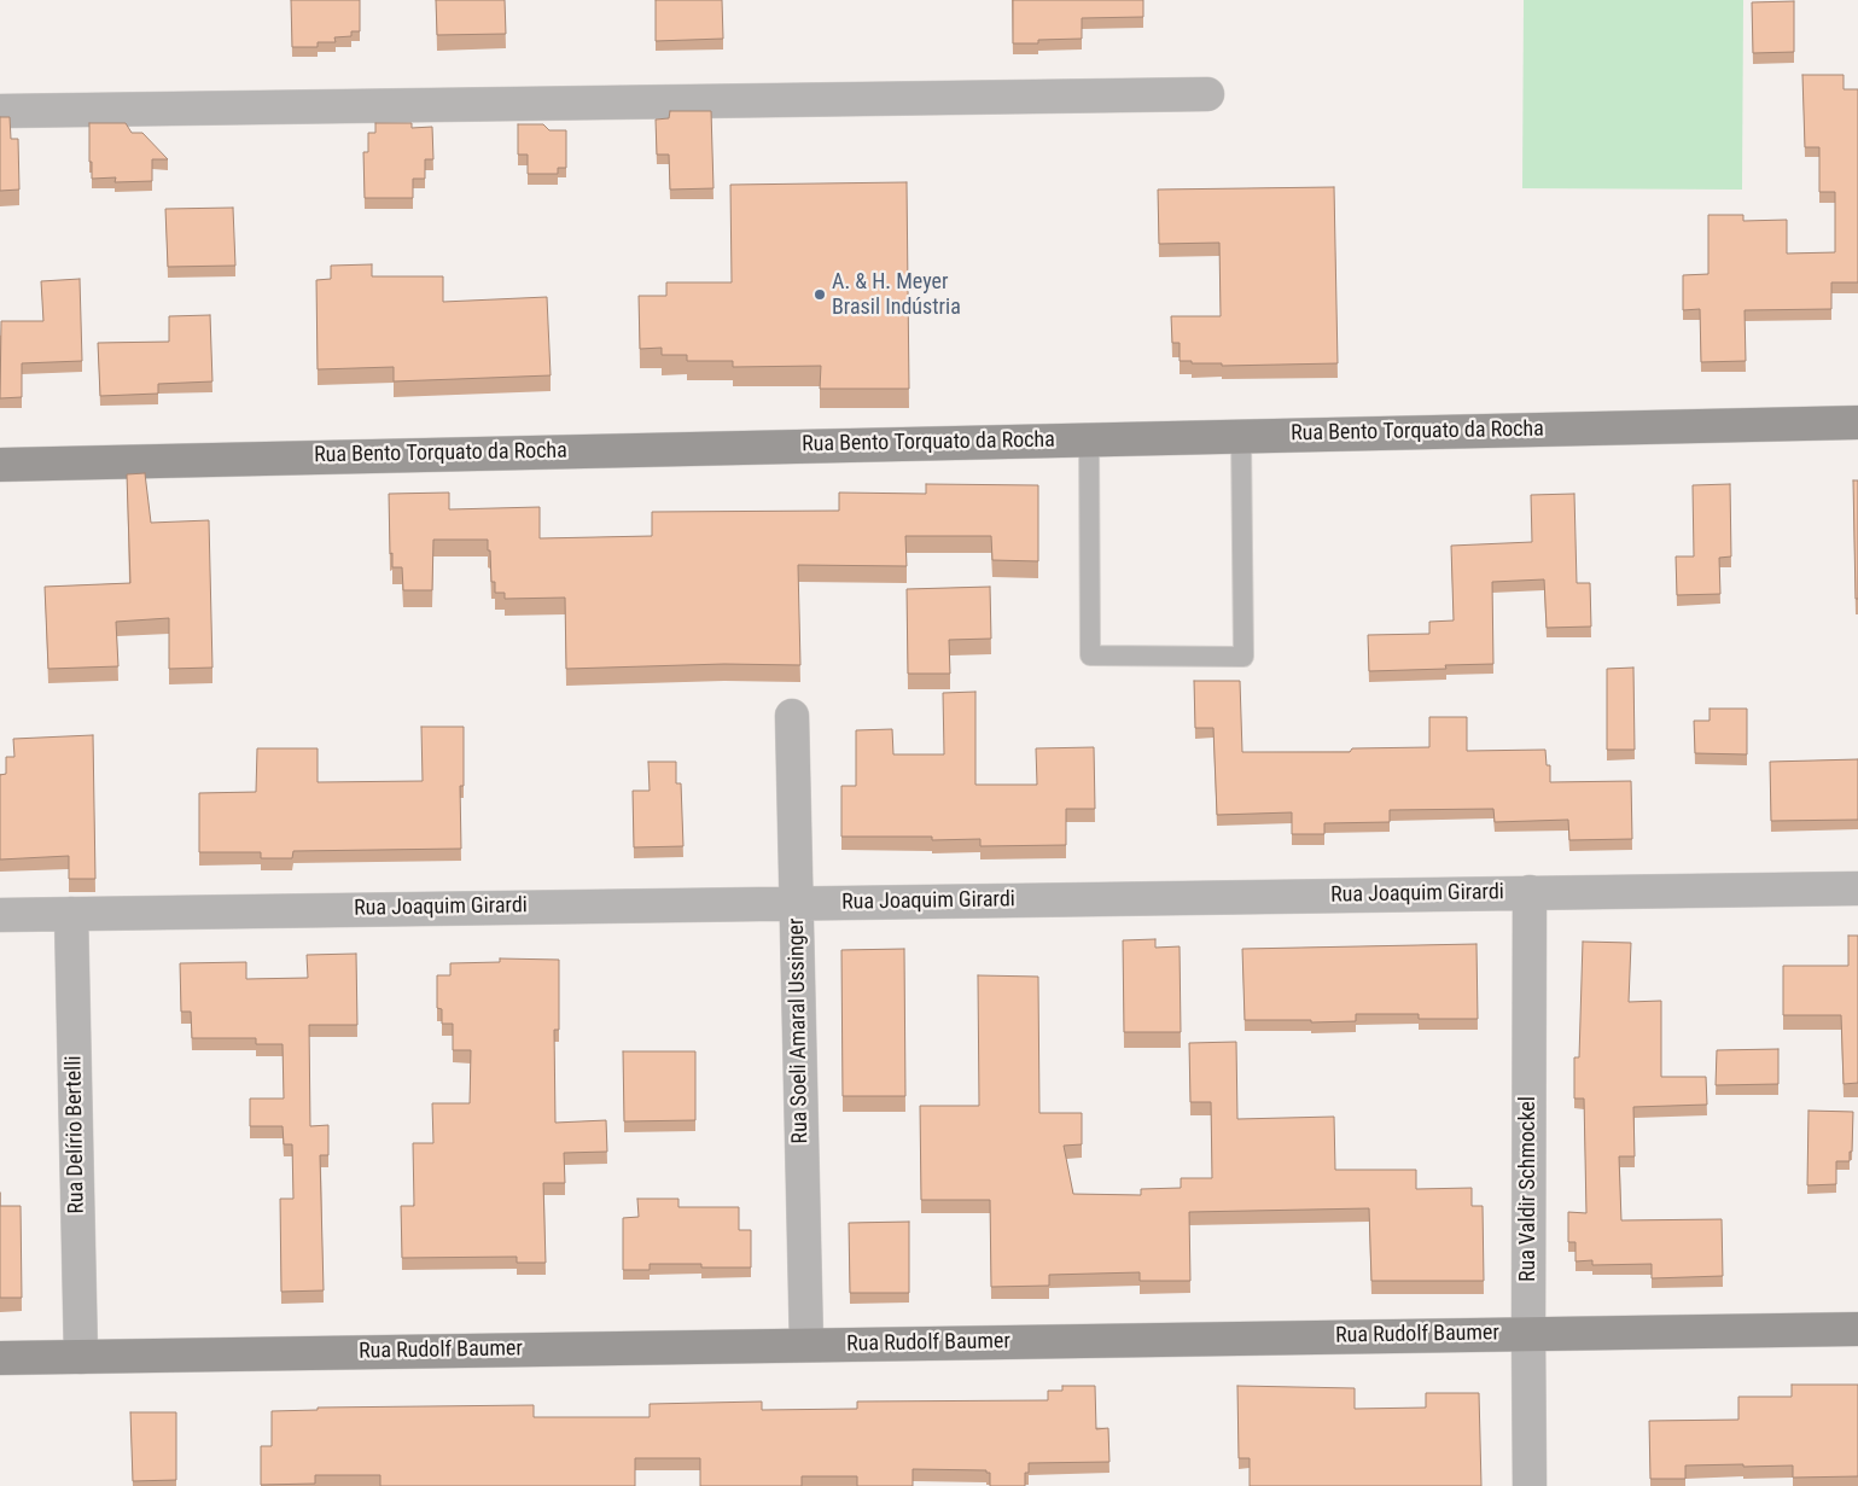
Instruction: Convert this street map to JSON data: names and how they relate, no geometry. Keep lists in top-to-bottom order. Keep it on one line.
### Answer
{"streets":{"street":["Rua Bento Torquato da Rocha","Rua Joaquim Girardi","Rua Soeli Amaral Ussinger","Rua Delírio Bertelli","Rua Valdir Schmockel","Rua Rudolf Baumer"]},"crossings":[["Rua Joaquim Girardi","Rua Soeli Amaral Ussinger"],["Rua Joaquim Girardi","Rua Delírio Bertelli"],["Rua Joaquim Girardi","Rua Valdir Schmockel"],["Rua Soeli Amaral Ussinger","Rua Rudolf Baumer"],["Rua Delírio Bertelli","Rua Rudolf Baumer"],["Rua Valdir Schmockel","Rua Rudolf Baumer"]],"places":["A. & H. Meyer Brasil Indústria"]}
